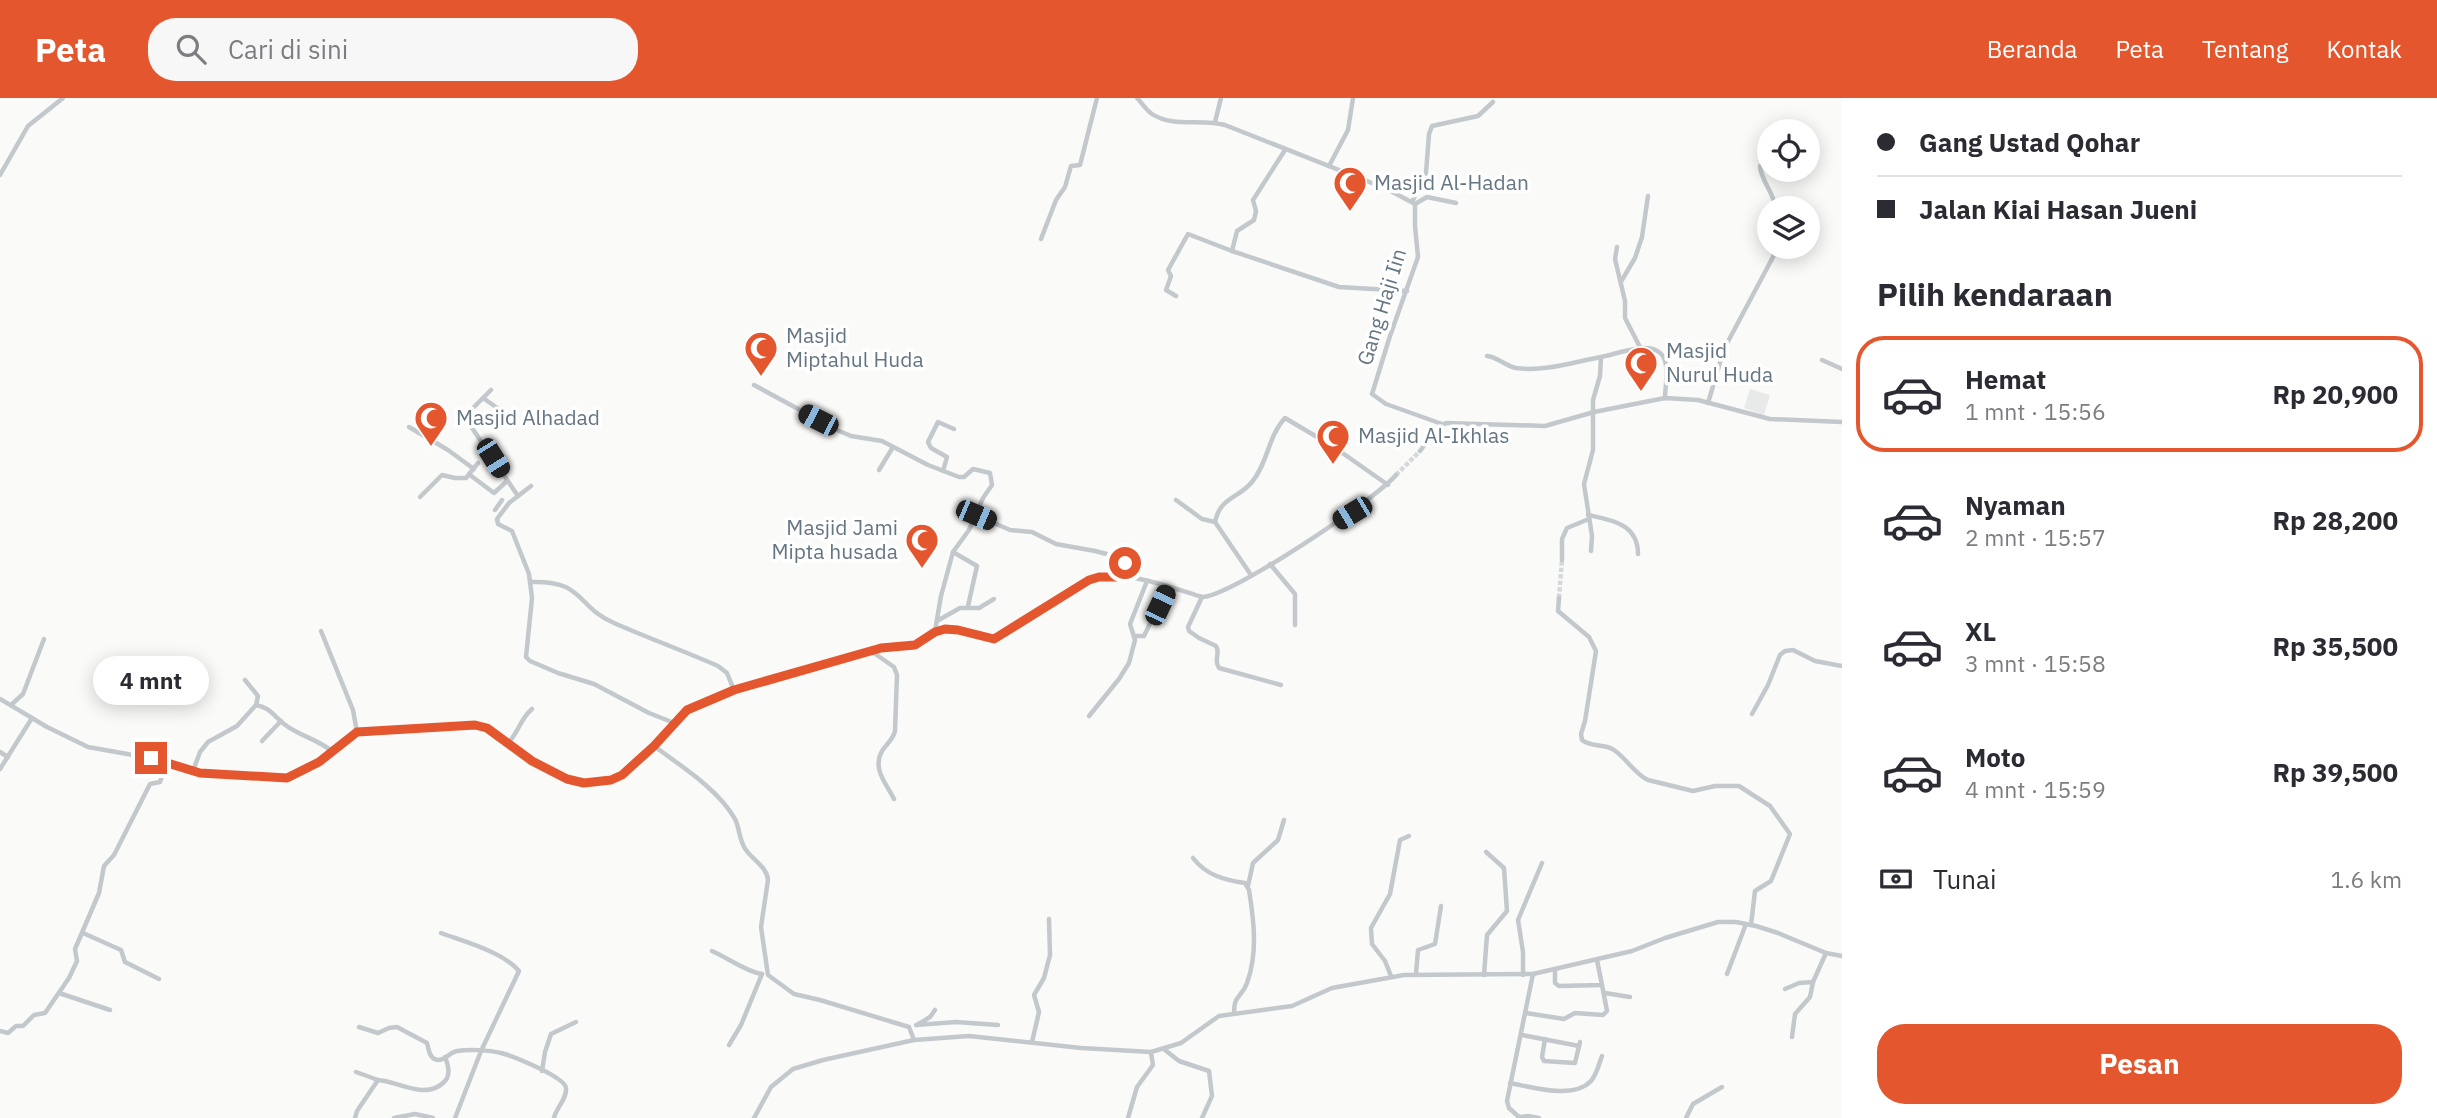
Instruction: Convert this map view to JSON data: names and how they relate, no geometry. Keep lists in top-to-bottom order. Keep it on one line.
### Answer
{"streets":{"street":["Gang Haji Iin"]},"places":{"mosque":["Masjid Al-Hadan","Masjid Miptahul Huda","Masjid Nurul Huda","Masjid Alhadad","Masjid Al-Ikhlas","Masjid Jami Mipta husada"]},"page":{"header":"Peta","search":"Cari di sini","nav":["Beranda","Peta","Tentang","Kontak"],"banner":["Gang Ustad Qohar","Jalan Kiai Hasan Jueni"],"heading":"Pilih kendaraan","list":[{"name":"Hemat","note":"1 mnt · 15:56","value":"Rp 20,900"},{"name":"Nyaman","note":"2 mnt · 15:57","value":"Rp 28,200"},{"name":"XL","note":"3 mnt · 15:58","value":"Rp 35,500"},{"name":"Moto","note":"4 mnt · 15:59","value":"Rp 39,500"}],"bubble":"4 mnt","pay":["Tunai","1.6 km"],"buttons":"Pesan"}}
